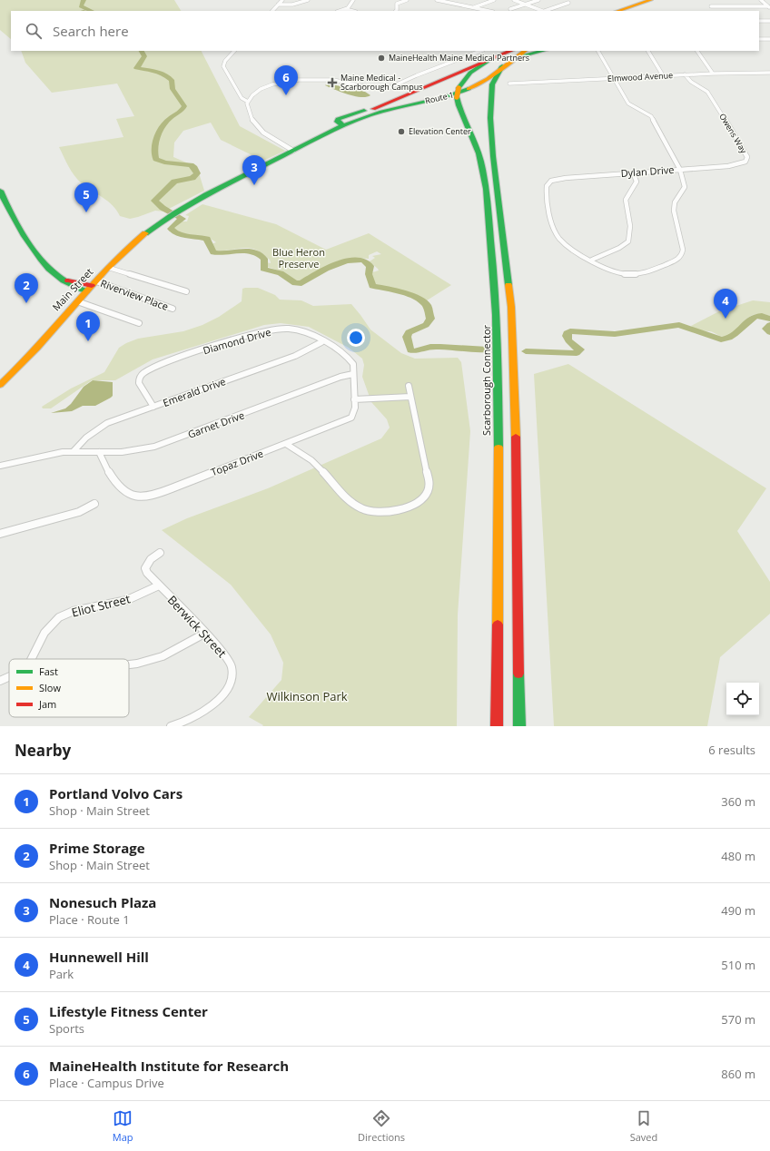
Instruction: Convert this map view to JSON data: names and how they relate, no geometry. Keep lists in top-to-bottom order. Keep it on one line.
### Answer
{"streets":{"main road":["Route 1","Main Street","Scarborough Connector"],"street":["Elmwood Avenue","Owens Way","Dylan Drive","Riverview Place","Diamond Drive","Emerald Drive","Garnet Drive","Topaz Drive","Eliot Street","Berwick Street"]},"crossings":[["Elmwood Avenue","Owens Way"],["Route 1","Main Street"],["Route 1","Scarborough Connector"],["Owens Way","Dylan Drive"],["Main Street","Riverview Place"],["Diamond Drive","Emerald Drive"],["Diamond Drive","Garnet Drive"],["Diamond Drive","Topaz Drive"],["Emerald Drive","Garnet Drive"],["Garnet Drive","Topaz Drive"],["Eliot Street","Berwick Street"]],"parks":["Blue Heron Preserve","Wilkinson Park"],"places":{"other":["MaineHealth Maine Medical Partners","Elevation Center"],"health":["Maine Medical - Scarborough Campus"]},"legend":["Fast","Slow","Jam"],"page":{"search":"Search here","pins":["6","3","5","2","4","1"],"heading":["Nearby","6 results"],"list":[{"mark":"1","name":"Portland Volvo Cars","note":"Shop · Main Street","value":"360 m"},{"mark":"2","name":"Prime Storage","note":"Shop · Main Street","value":"480 m"},{"mark":"3","name":"Nonesuch Plaza","note":"Place · Route 1","value":"490 m"},{"mark":"4","name":"Hunnewell Hill","note":"Park","value":"510 m"},{"mark":"5","name":"Lifestyle Fitness Center","note":"Sports","value":"570 m"},{"mark":"6","name":"MaineHealth Institute for Research","note":"Place · Campus Drive","value":"860 m"}],"nav":["Map","Directions","Saved"]}}
